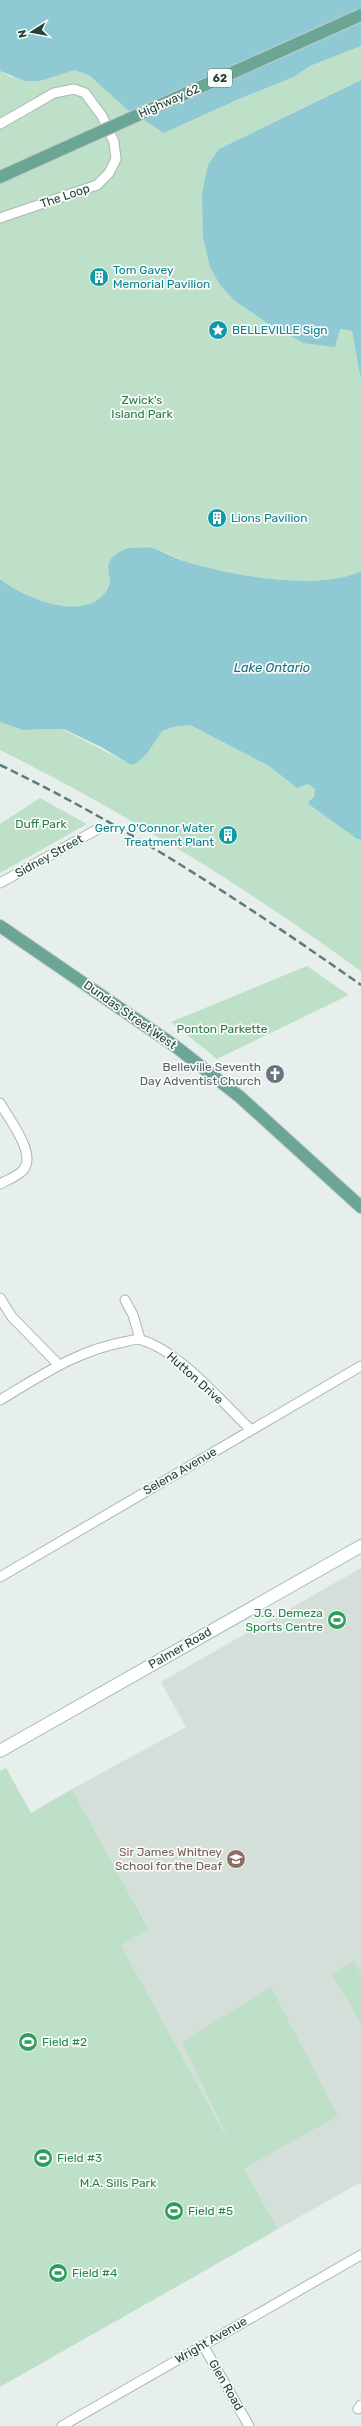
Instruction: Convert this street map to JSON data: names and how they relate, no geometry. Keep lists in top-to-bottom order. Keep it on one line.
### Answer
{"streets":{"main road":["62","Highway 62","Dundas Street West"],"street":["The Loop","Sidney Street","Hutton Drive","Selena Avenue","Palmer Road","Wright Avenue","Glen Road"]},"crossings":[["Hutton Drive","Selena Avenue"],["Wright Avenue","Glen Road"]],"water":["Lake Ontario"],"parks":["Zwick's Island Park","Duff Park","Ponton Parkette","M.A. Sills Park"],"places":{"building":["Tom Gavey Memorial Pavilion","Lions Pavilion","Gerry O'Connor Water Treatment Plant"],"place":["BELLEVILLE Sign"],"church":["Belleville Seventh Day Adventist Church"],"sports":["J.G. Demeza Sports Centre","Field #2","Field #3","Field #5","Field #4"],"school or university":["Sir James Whitney School for the Deaf"]},"north":"left"}
